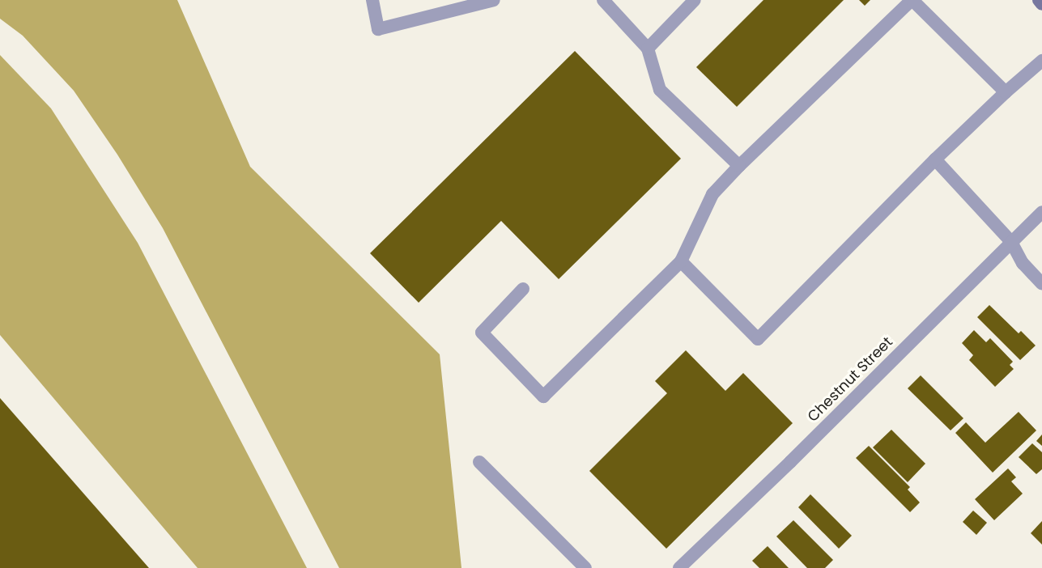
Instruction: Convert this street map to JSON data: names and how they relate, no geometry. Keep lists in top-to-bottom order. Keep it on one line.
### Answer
{"streets":{"street":["Chestnut Street"]}}
